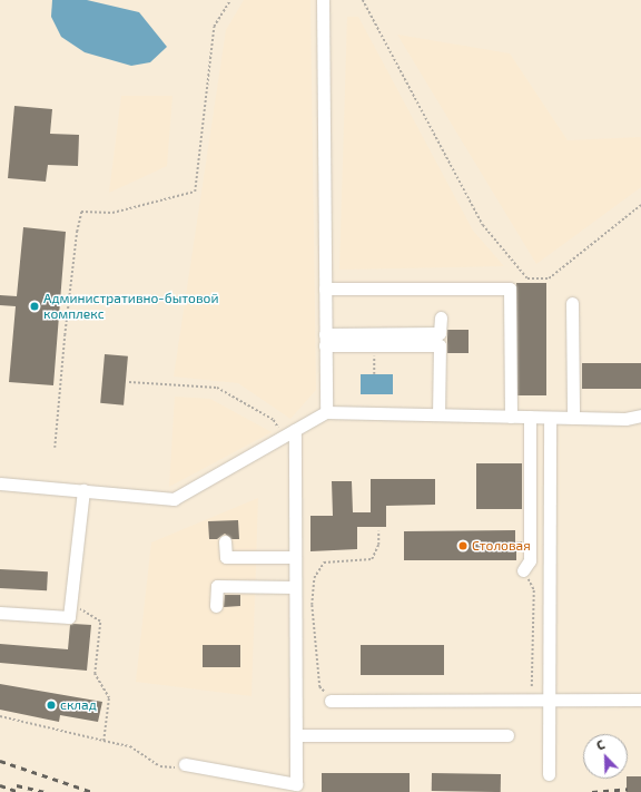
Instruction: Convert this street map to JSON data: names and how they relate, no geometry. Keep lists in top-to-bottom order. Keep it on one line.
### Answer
{"places":["Административно-бытовой комплекс","Столовая","склад"],"north":"top left"}
